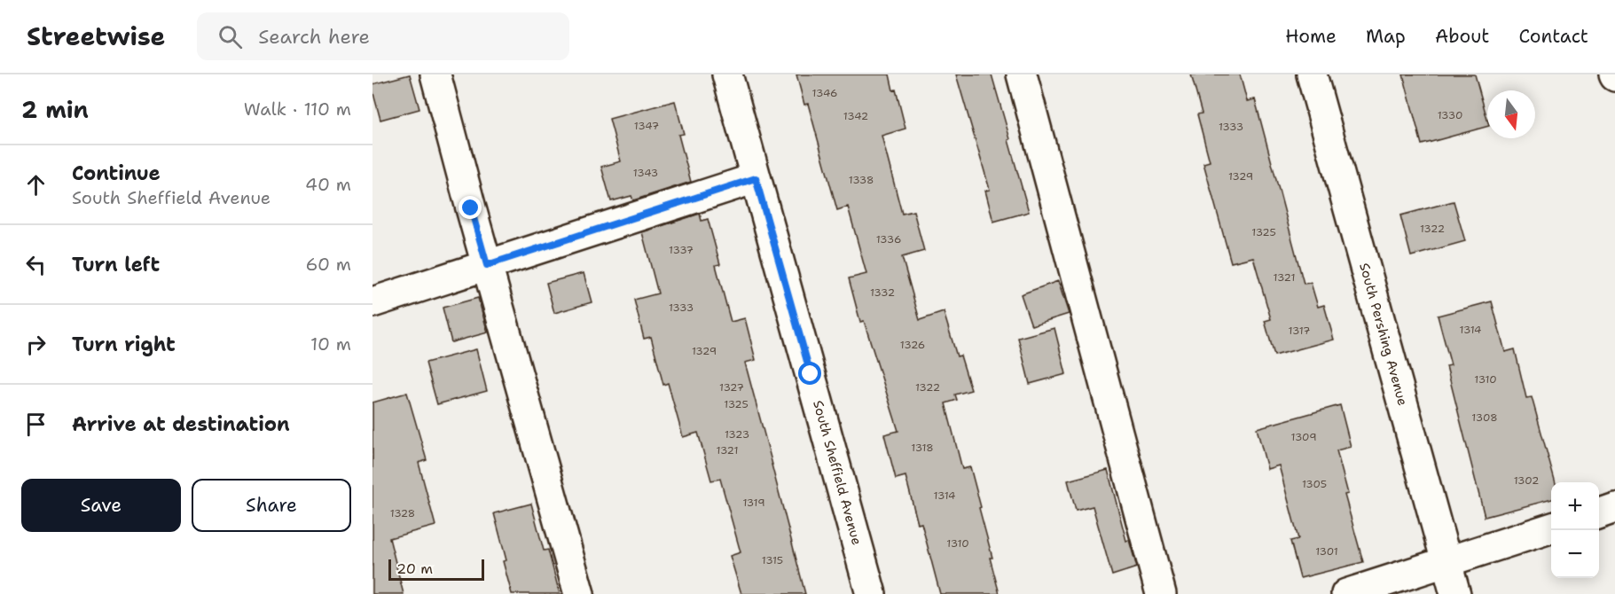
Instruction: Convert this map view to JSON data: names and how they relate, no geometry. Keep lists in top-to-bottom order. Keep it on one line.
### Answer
{"streets":{"street":["South Pershing Avenue","South Sheffield Avenue"]},"house_numbers":["1346","1330","1342","1347","1333","1343","1329","1338","1322","1325","1336","1337","1321","1332","1333","1314","1317","1326","1329","1310","1327","1322","1325","1308","1323","1309","1318","1321","1302","1305","1314","1319","1328","1310","1301","1315"],"scale_bar":"20 m","north":"bottom","page":{"header":"Streetwise","search":"Search here","nav":["Home","Map","About","Contact"],"heading":["2 min","Walk · 110 m"],"list":[["Continue","South Sheffield Avenue","40 m"],["Turn left","60 m"],["Turn right","10 m"],"Arrive at destination"],"buttons":["Save","Share"],"map_buttons":["+","−"],"scale":"20 m"}}
